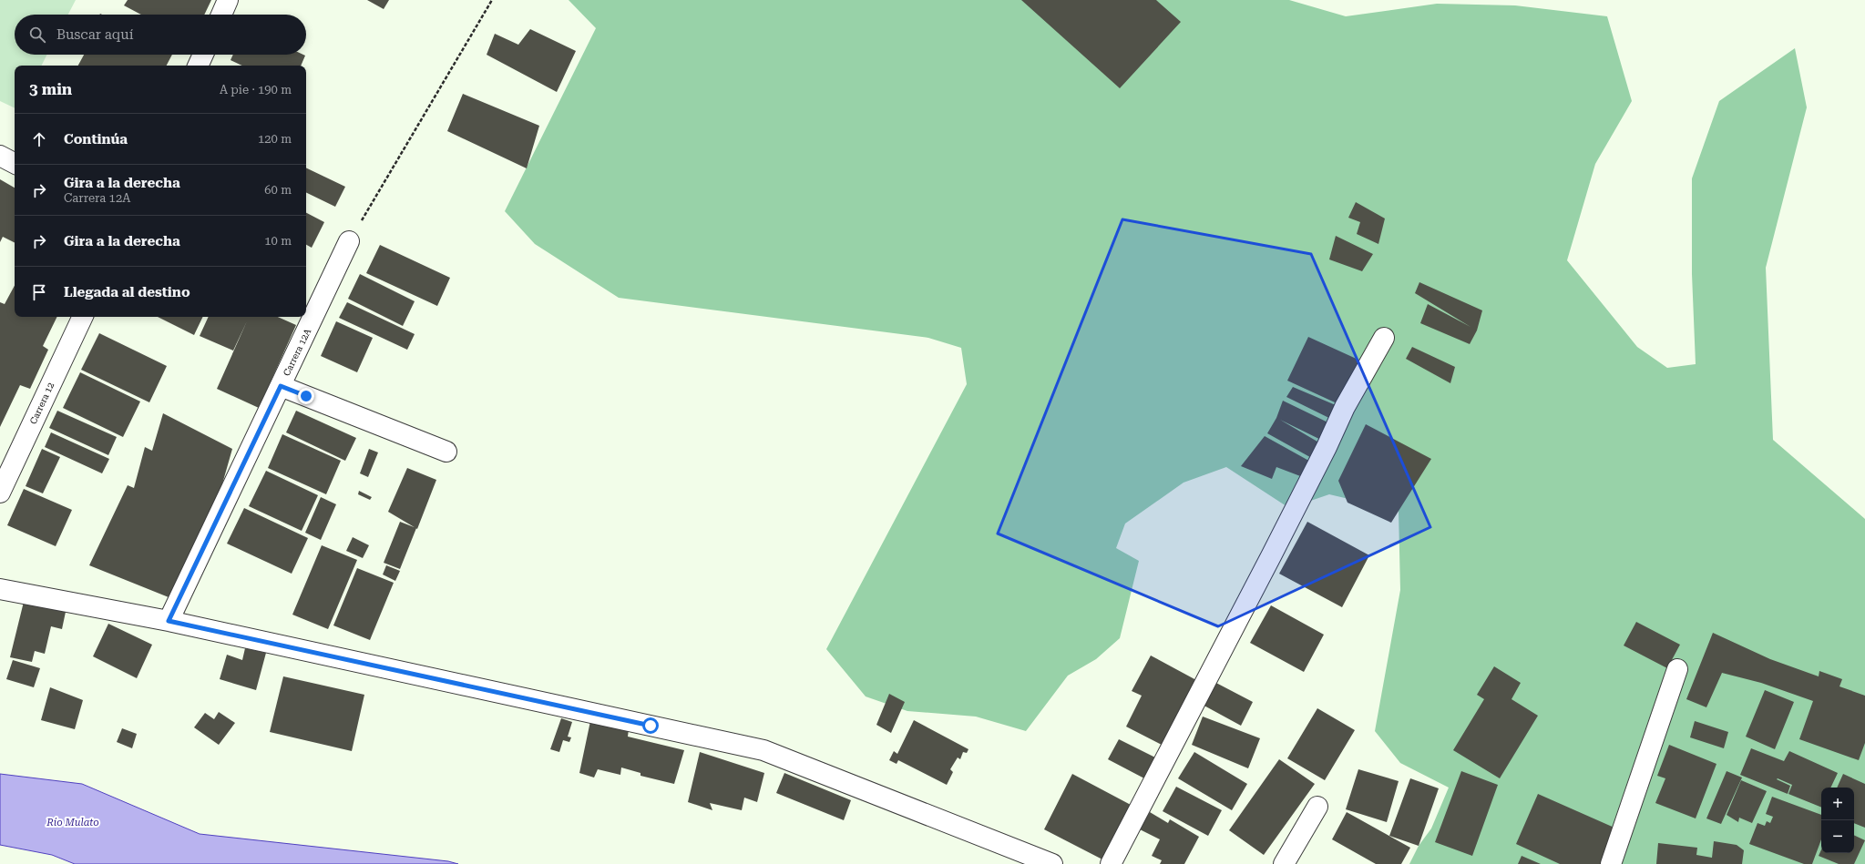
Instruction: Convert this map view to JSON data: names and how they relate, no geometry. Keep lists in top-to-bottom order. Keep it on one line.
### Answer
{"streets":{"street":["Carrera 12A","Carrera 12"]},"water":["Río Mulato"],"page":{"search":"Buscar aquí","heading":["3 min","A pie · 190 m"],"list":[["Continúa","120 m"],["Gira a la derecha","Carrera 12A","60 m"],["Gira a la derecha","10 m"],"Llegada al destino"],"map_buttons":["+","−"]}}
